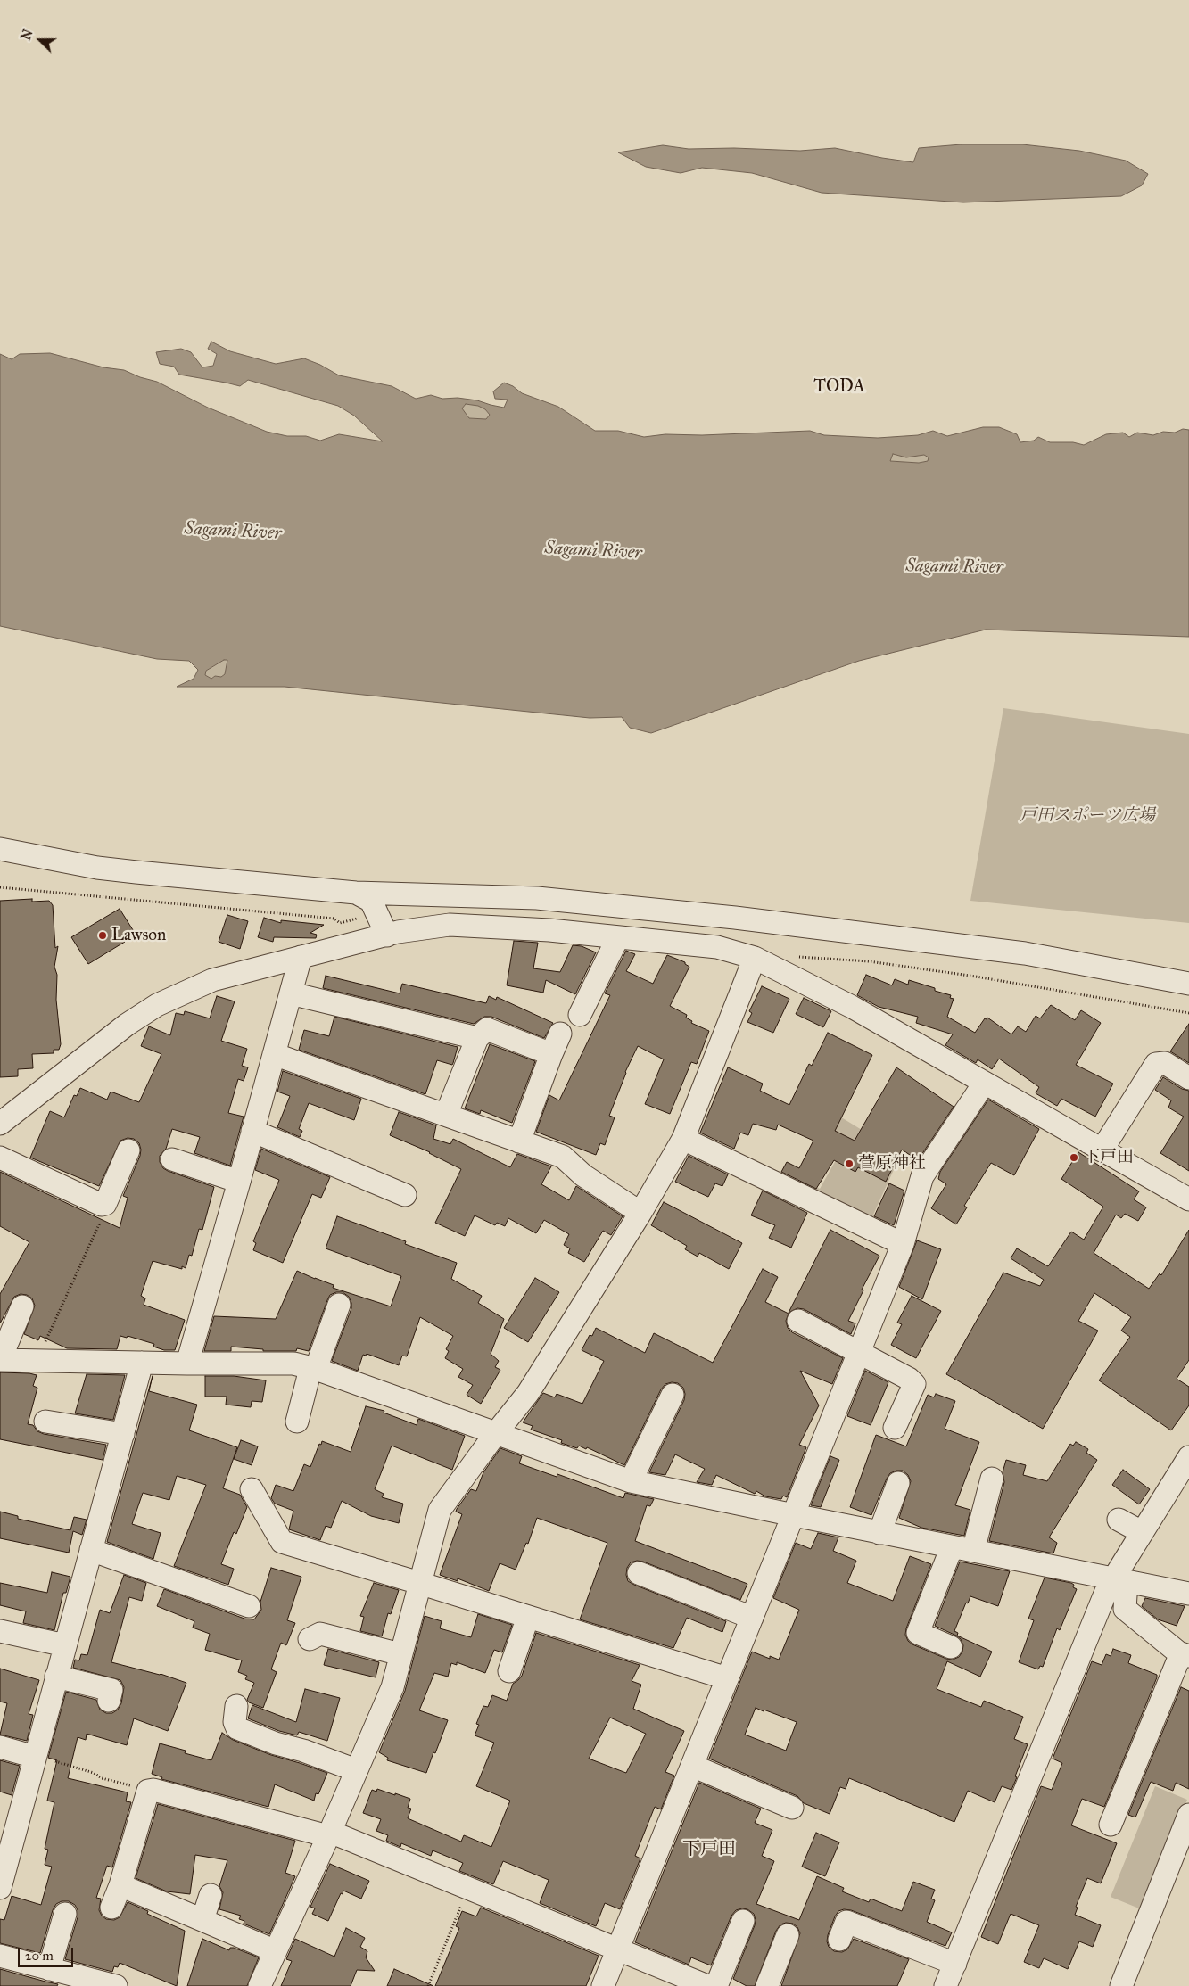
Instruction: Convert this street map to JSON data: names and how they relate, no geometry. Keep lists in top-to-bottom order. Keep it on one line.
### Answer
{"districts":["TODA","下戸田"],"water":["Sagami River"],"parks":["戸田スポーツ広場"],"places":["Lawson","下戸田","菅原神社"],"scale_bar":"20 m","north":"left"}
